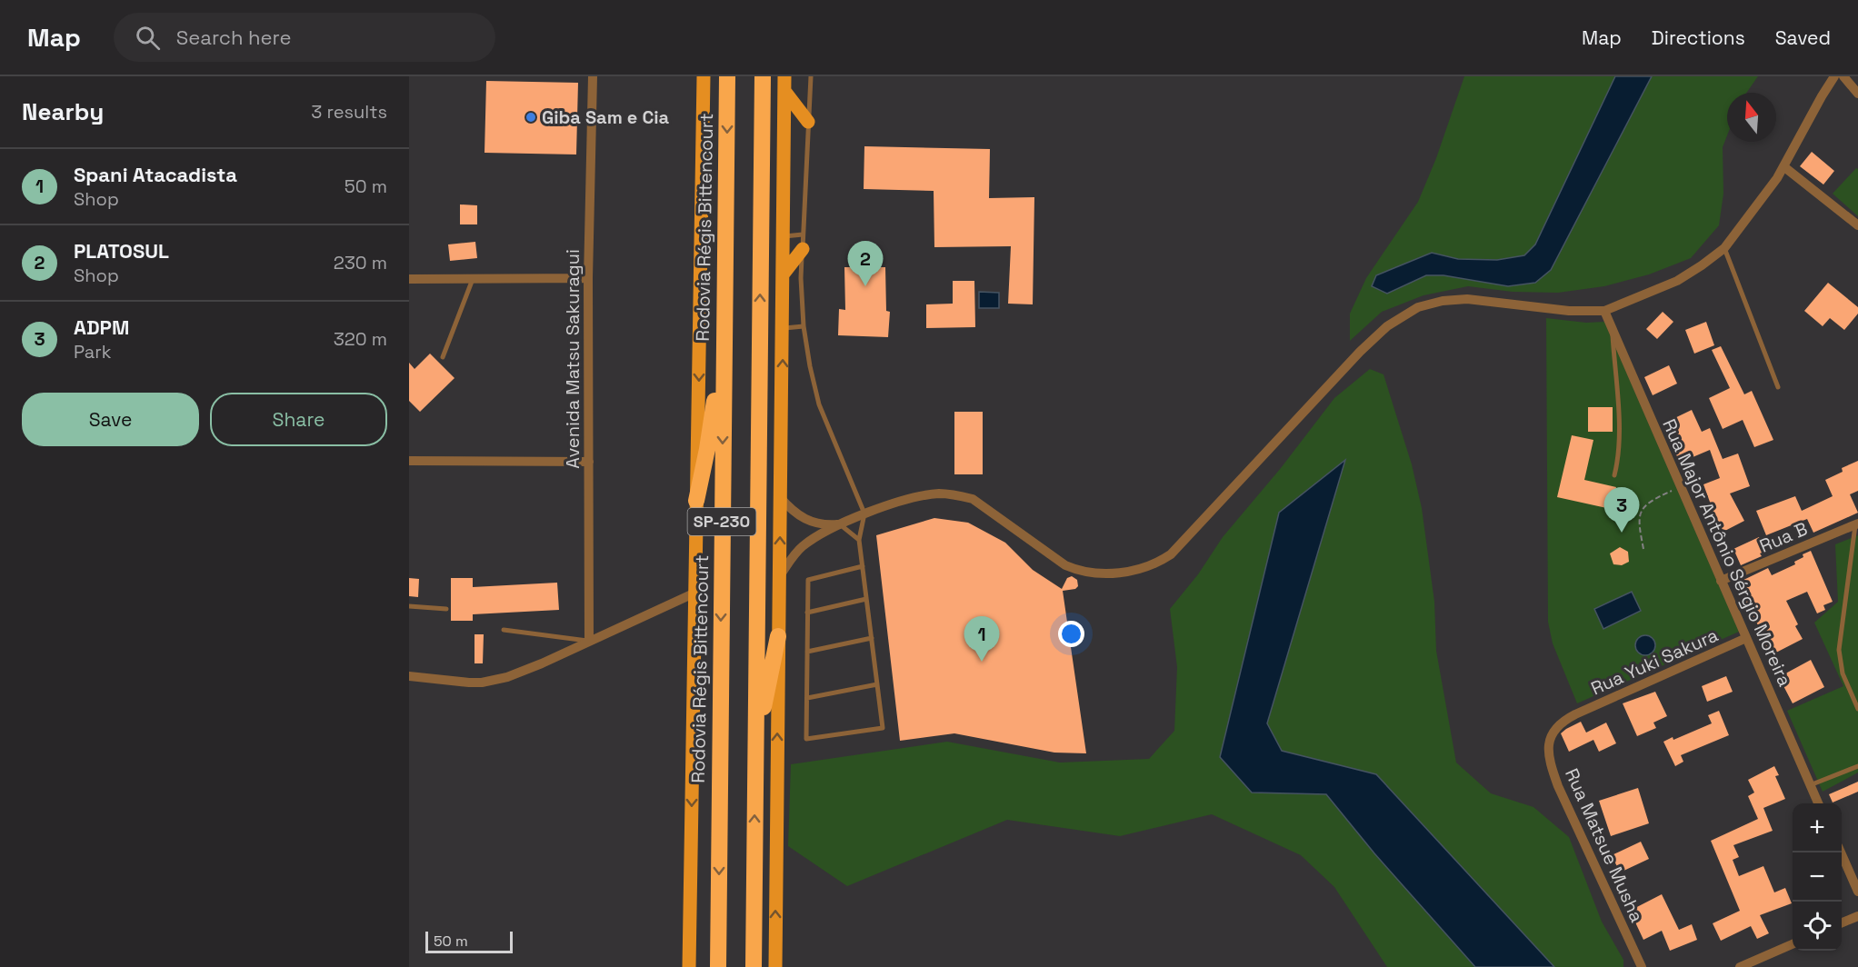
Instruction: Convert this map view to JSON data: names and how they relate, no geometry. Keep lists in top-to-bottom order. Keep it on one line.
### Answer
{"streets":{"highway":["Rodovia Régis Bittencourt","SP-230"],"street":["Avenida Matsu Sakuragui","Rua B","Rua Major Antônio Sérgio Moreira","Rua Yuki Sakura","Rua Matsue Musha"]},"crossings":[["Rua B","Rua Major Antônio Sérgio Moreira"],["Rua Major Antônio Sérgio Moreira","Rua Yuki Sakura"],["Rua Yuki Sakura","Rua Matsue Musha"]],"places":["Giba Sam e Cia"],"scale_bar":"50 m","north":"top","page":{"header":"Map","search":"Search here","nav":["Map","Directions","Saved"],"heading":["Nearby","3 results"],"list":[{"mark":"1","name":"Spani Atacadista","note":"Shop","value":"50 m"},{"mark":"2","name":"PLATOSUL","note":"Shop","value":"230 m"},{"mark":"3","name":"ADPM","note":"Park","value":"320 m"}],"pins":["2","3","1"],"buttons":["Save","Share"],"map_buttons":["+","−"],"scale":"50 m"}}
